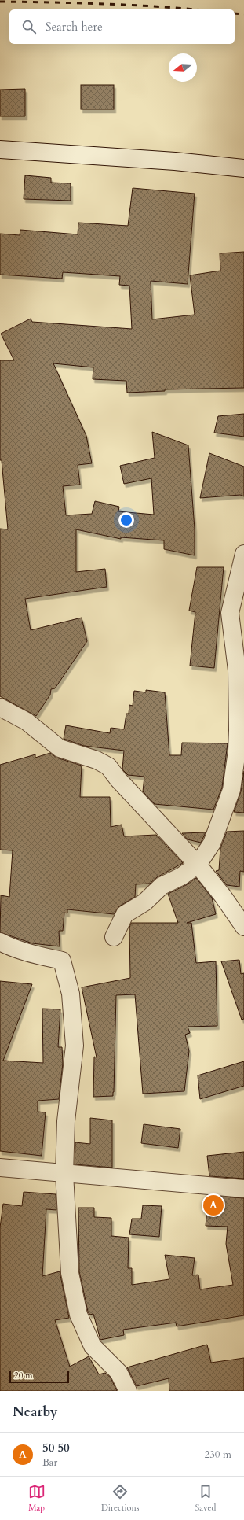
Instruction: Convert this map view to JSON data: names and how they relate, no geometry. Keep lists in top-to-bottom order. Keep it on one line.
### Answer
{"scale_bar":"20 m","north":"left","page":{"search":"Search here","pins":"A","scale":"20 m","heading":"Nearby","list":[{"mark":"A","name":"50 50","note":"Bar","value":"230 m"}],"nav":["Map","Directions","Saved"]}}
